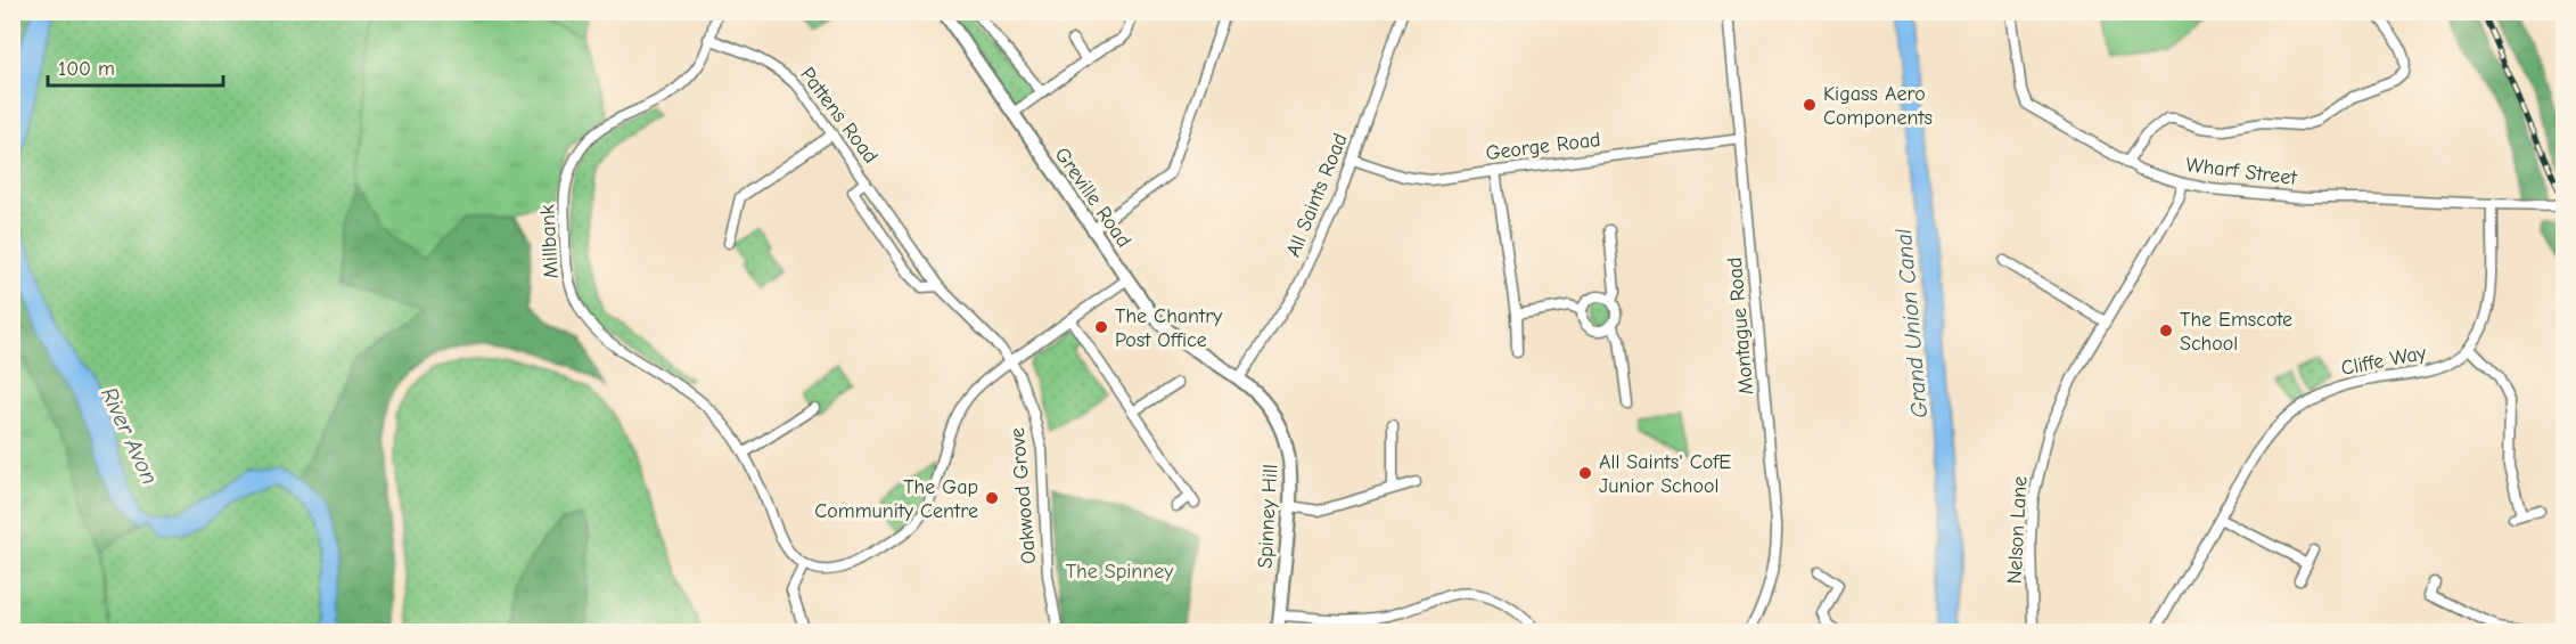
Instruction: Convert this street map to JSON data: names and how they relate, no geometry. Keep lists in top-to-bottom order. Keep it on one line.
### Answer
{"streets":{"street":["Pattens Road","George Road","Wharf Street","All Saints Road","Greville Road","Millbank","Montague Road","Cliffe Way","Oakwood Grove","Spinney Hill","Nelson Lane"]},"crossings":[["Pattens Road","Millbank"],["Pattens Road","Oakwood Grove"],["George Road","All Saints Road"],["George Road","Montague Road"],["Wharf Street","Cliffe Way"],["Wharf Street","Nelson Lane"],["All Saints Road","Greville Road"],["All Saints Road","Spinney Hill"],["Greville Road","Spinney Hill"]],"water":["Grand Union Canal","River Avon"],"parks":["The Spinney"],"places":["Kigass Aero Components","The Chantry Post Office","The Emscote School","All Saints' CofE Junior School","The Gap Community Centre"],"scale_bar":"100 m"}
